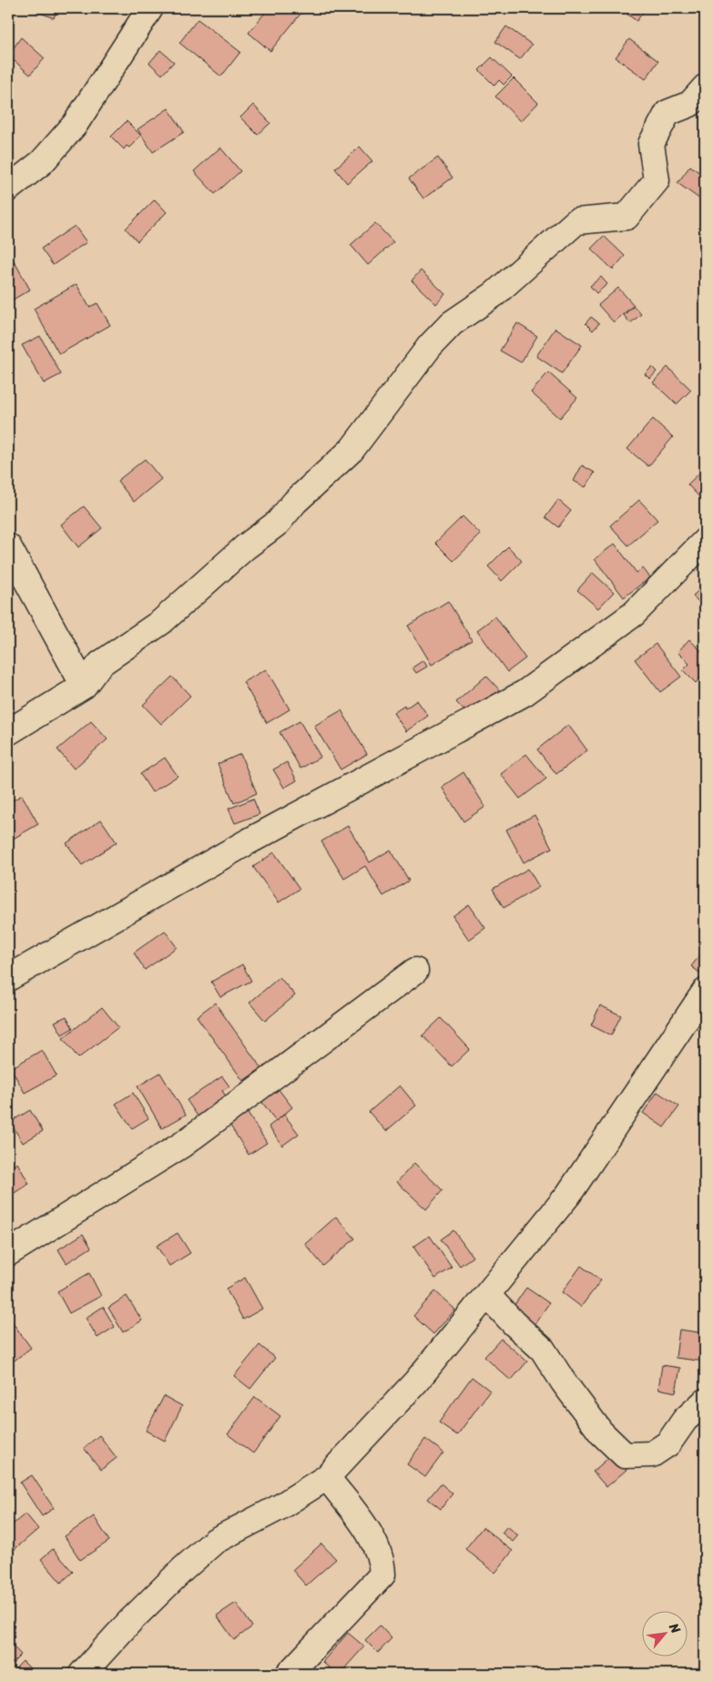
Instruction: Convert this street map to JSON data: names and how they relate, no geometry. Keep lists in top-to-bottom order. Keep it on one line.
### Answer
{"north":"top right"}
